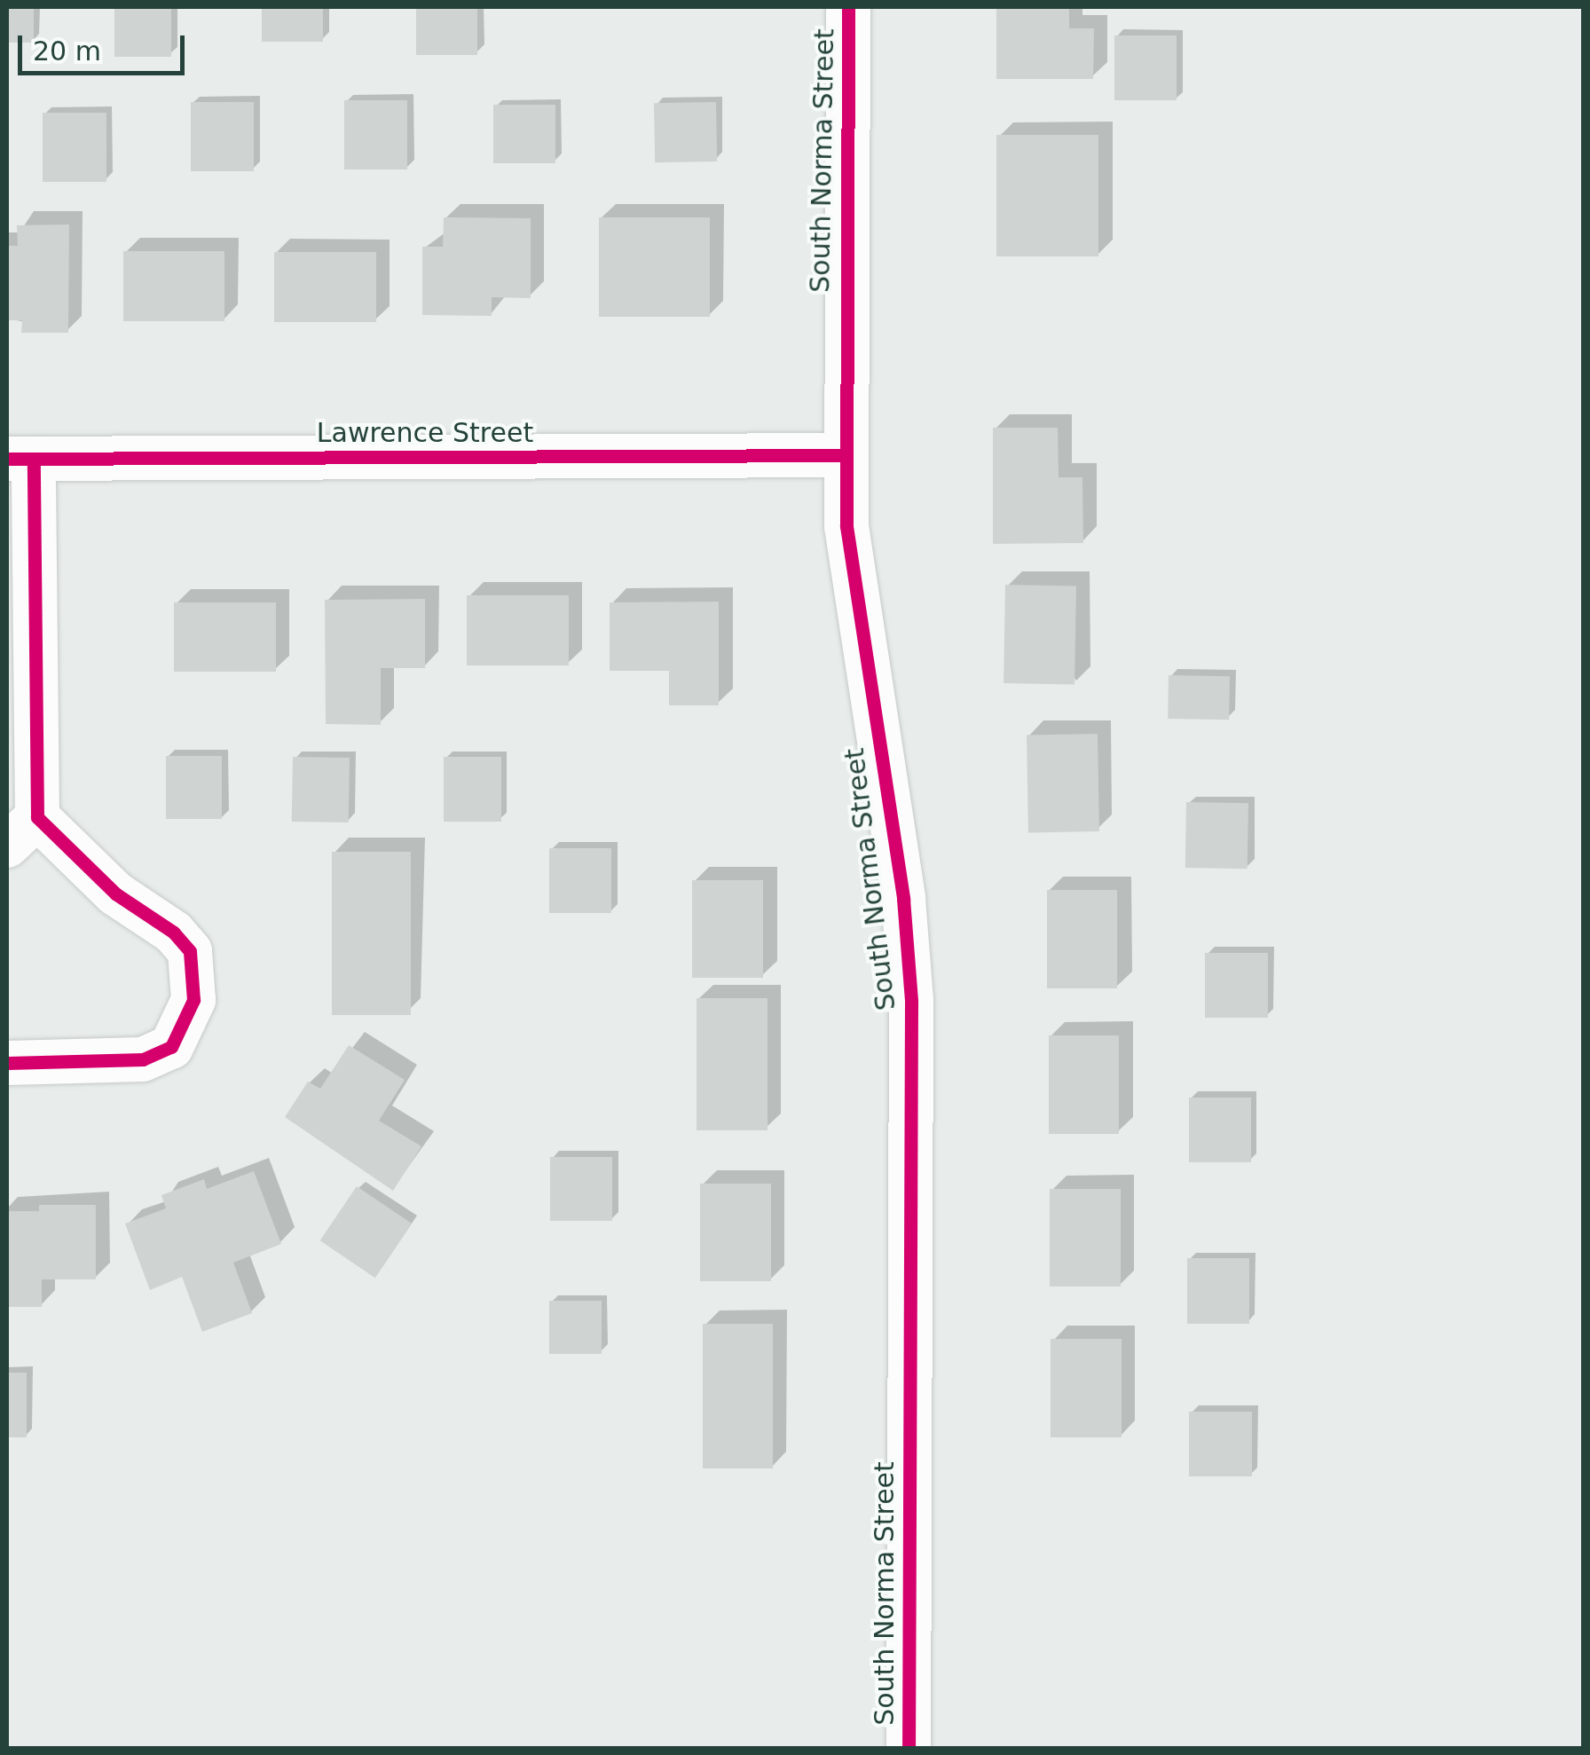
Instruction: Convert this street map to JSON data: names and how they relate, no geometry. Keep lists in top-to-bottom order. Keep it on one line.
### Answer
{"streets":{"street":["South Norma Street","Lawrence Street"]},"crossings":[["South Norma Street","Lawrence Street"]],"scale_bar":"20 m"}
